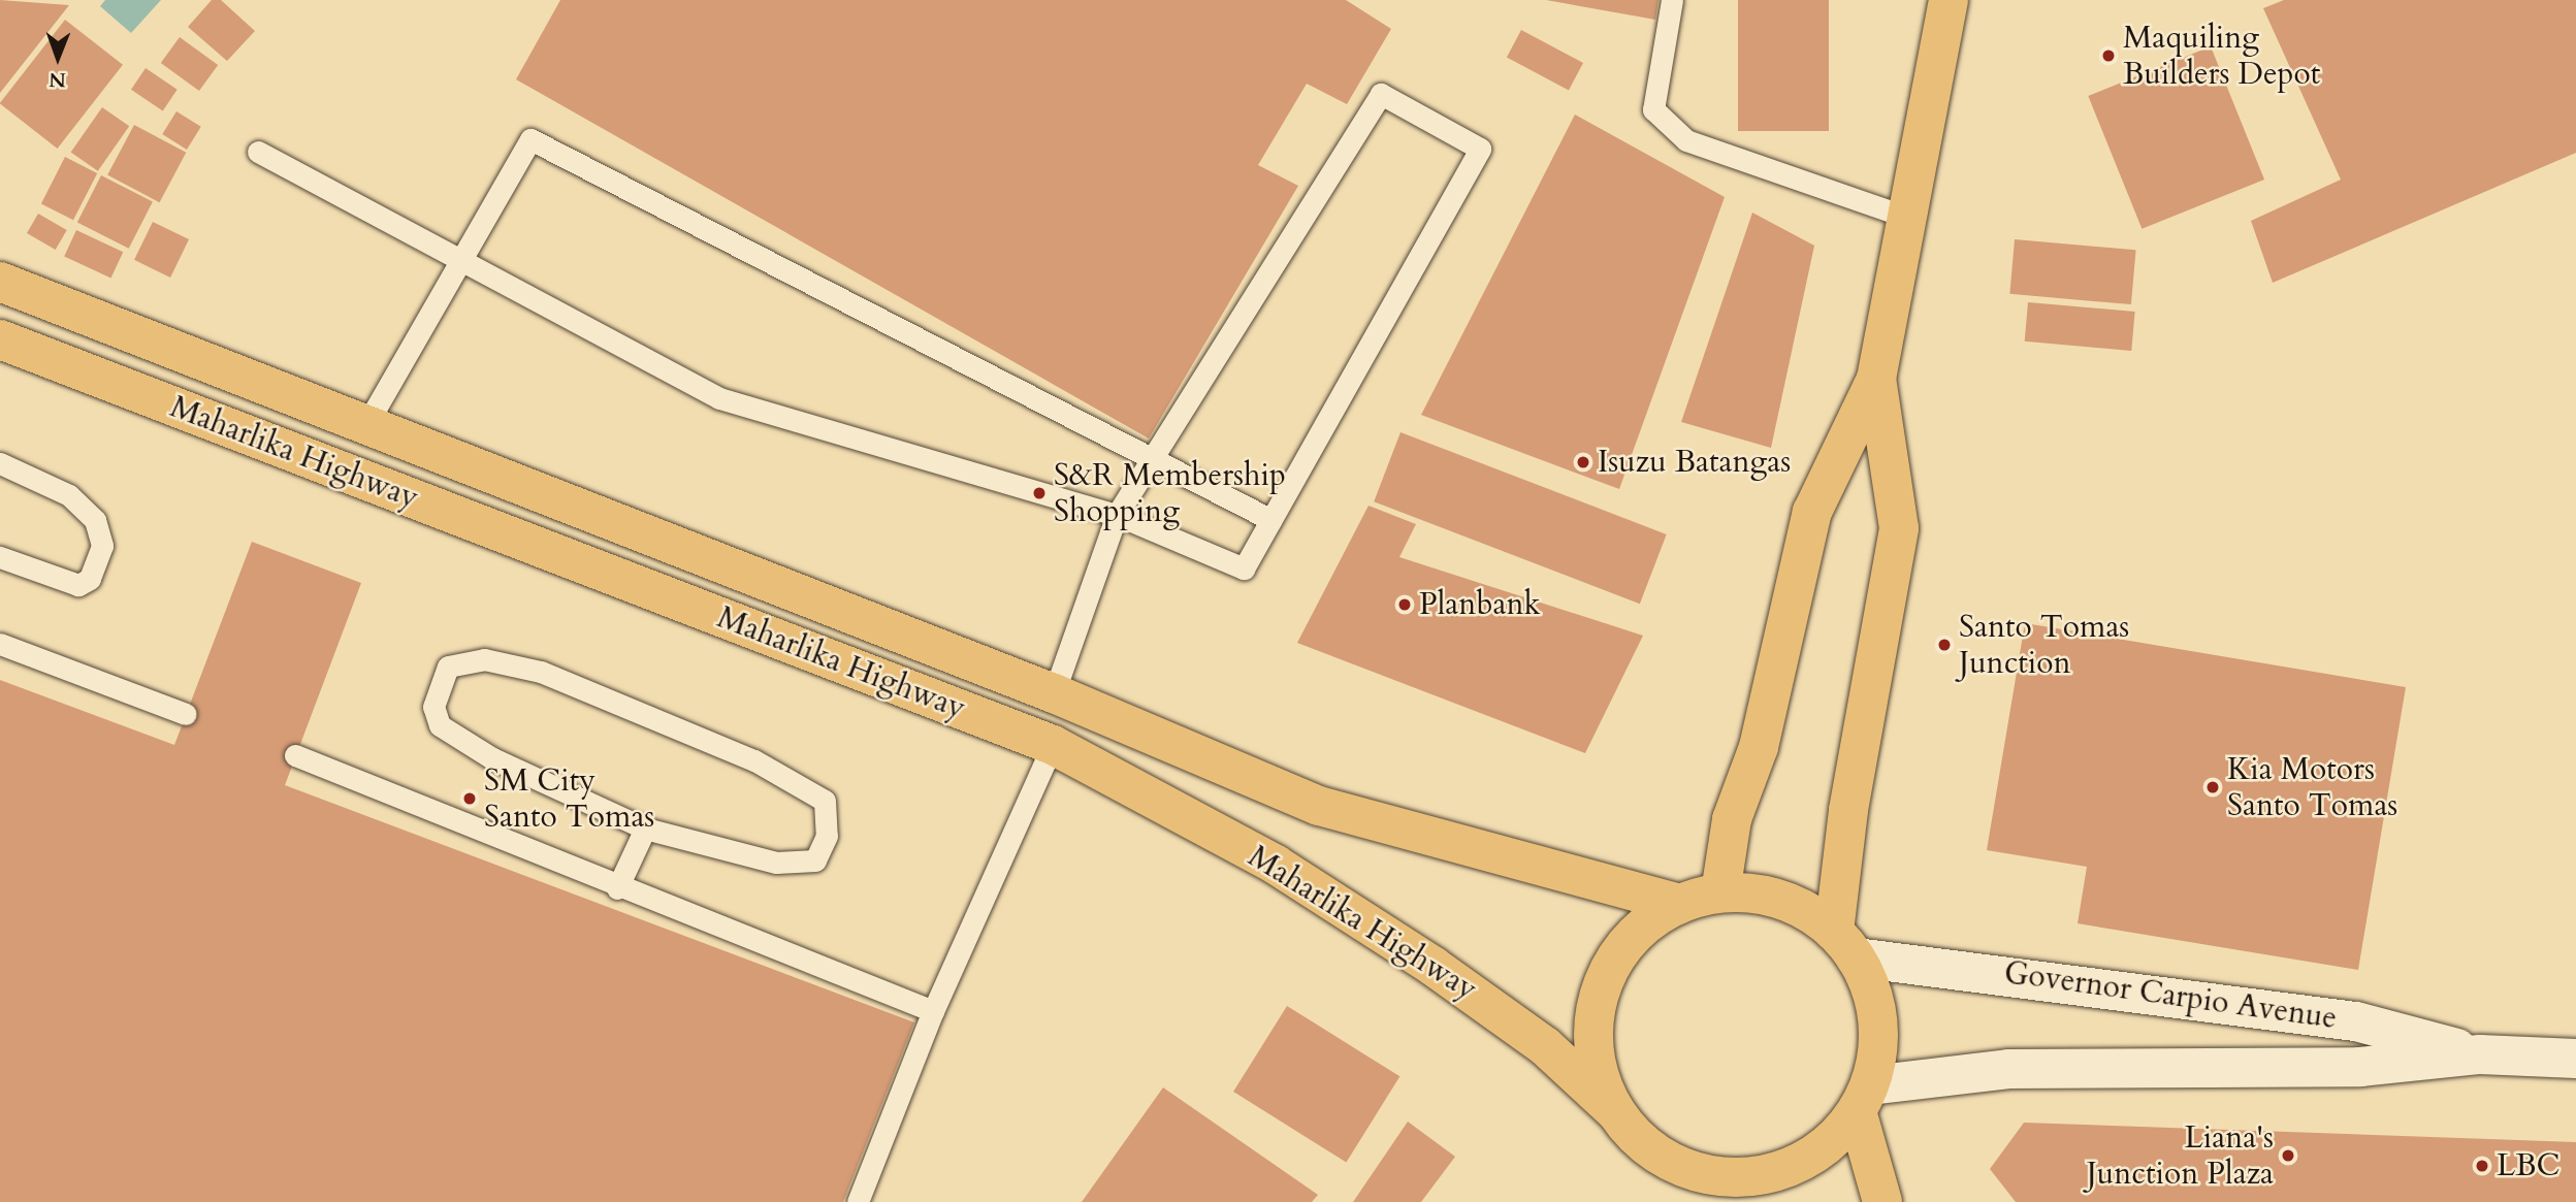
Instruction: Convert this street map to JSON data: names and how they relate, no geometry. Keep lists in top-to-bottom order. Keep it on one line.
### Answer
{"streets":{"highway":["Maharlika Highway"],"main road":["Governor Carpio Avenue"]},"places":["Maquiling Builders Depot","Isuzu Batangas","S&R Membership Shopping","Planbank","Santo Tomas Junction","Kia Motors Santo Tomas","SM City Santo Tomas","Liana's Junction Plaza","LBC"],"north":"bottom"}
